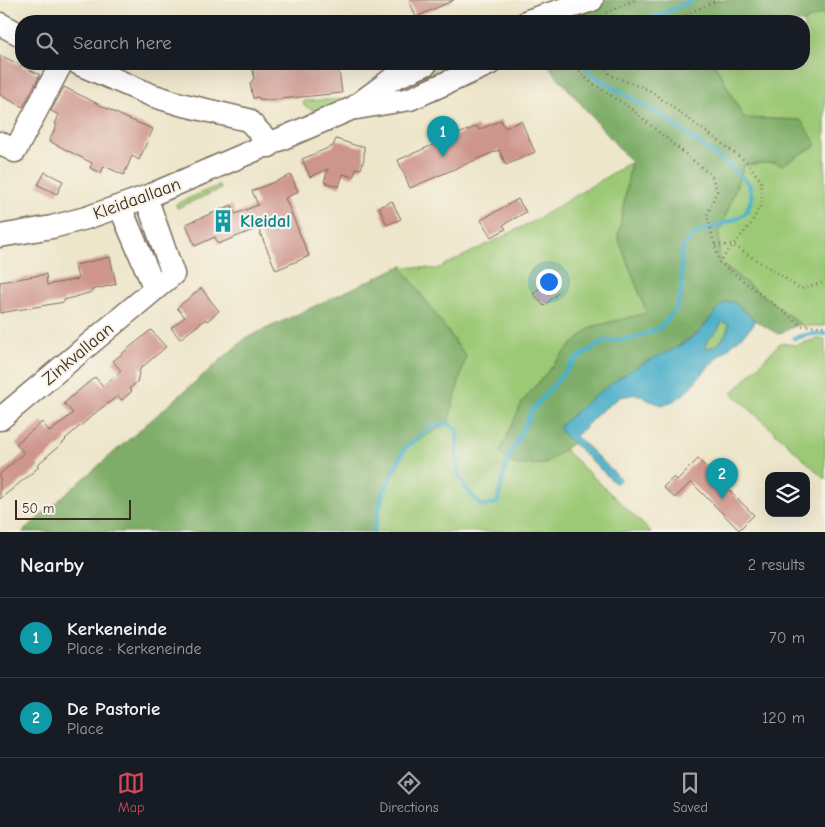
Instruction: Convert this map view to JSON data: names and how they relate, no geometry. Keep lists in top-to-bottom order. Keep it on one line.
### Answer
{"streets":{"street":["Kleidaallaan","Zinkvallaan"]},"crossings":[["Kleidaallaan","Zinkvallaan"]],"places":{"building":["Kleidal"]},"scale_bar":"50 m","page":{"search":"Search here","pins":["1","2"],"scale":"50 m","heading":["Nearby","2 results"],"list":[{"mark":"1","name":"Kerkeneinde","note":"Place · Kerkeneinde","value":"70 m"},{"mark":"2","name":"De Pastorie","note":"Place","value":"120 m"}],"nav":["Map","Directions","Saved"]}}
